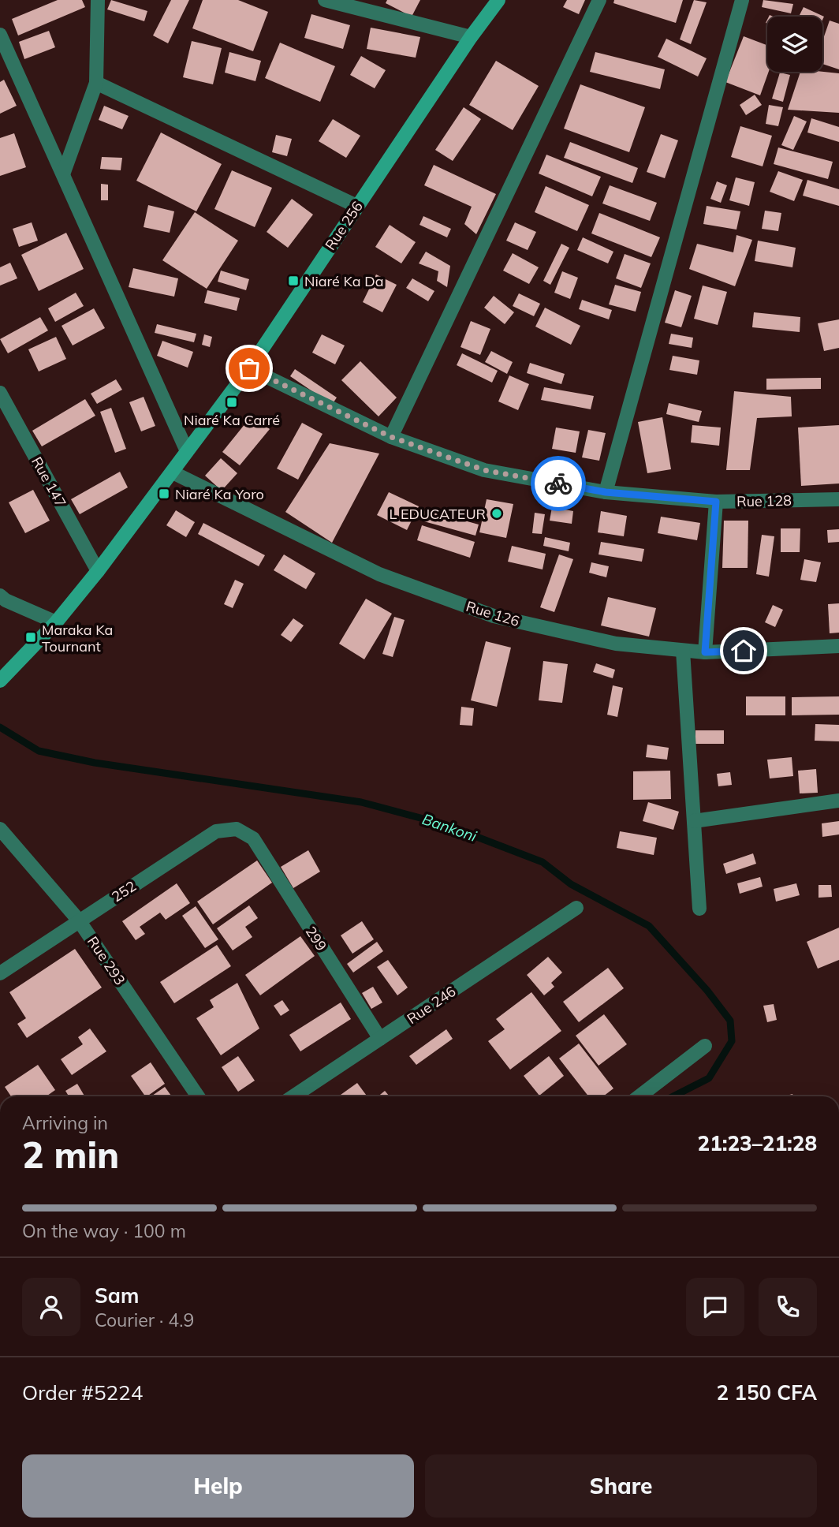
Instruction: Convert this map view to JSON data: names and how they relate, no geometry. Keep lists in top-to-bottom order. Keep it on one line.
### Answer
{"streets":{"street":["Rue 256","Rue 147","Rue 128","Rue 126","252","299","Rue 293","Rue 246"]},"crossings":[["Rue 256","Rue 147"],["Rue 256","Rue 128"],["Rue 256","Rue 126"],["252","299"],["252","Rue 293"],["299","Rue 246"]],"water":["Bankoni"],"places":{"transit":["Niaré Ka Da","Niaré Ka Carré","Niaré Ka Yoro","Maraka Ka Tournant"],"other":["L EDUCATEUR"]},"page":{"heading":["2 min","Arriving in","21:23–21:28"],"panel":["Sam","Courier · 4.9","Order #5224","2 150 CFA"],"bar":"On the way · 100 m","buttons":["Help","Share"]}}
